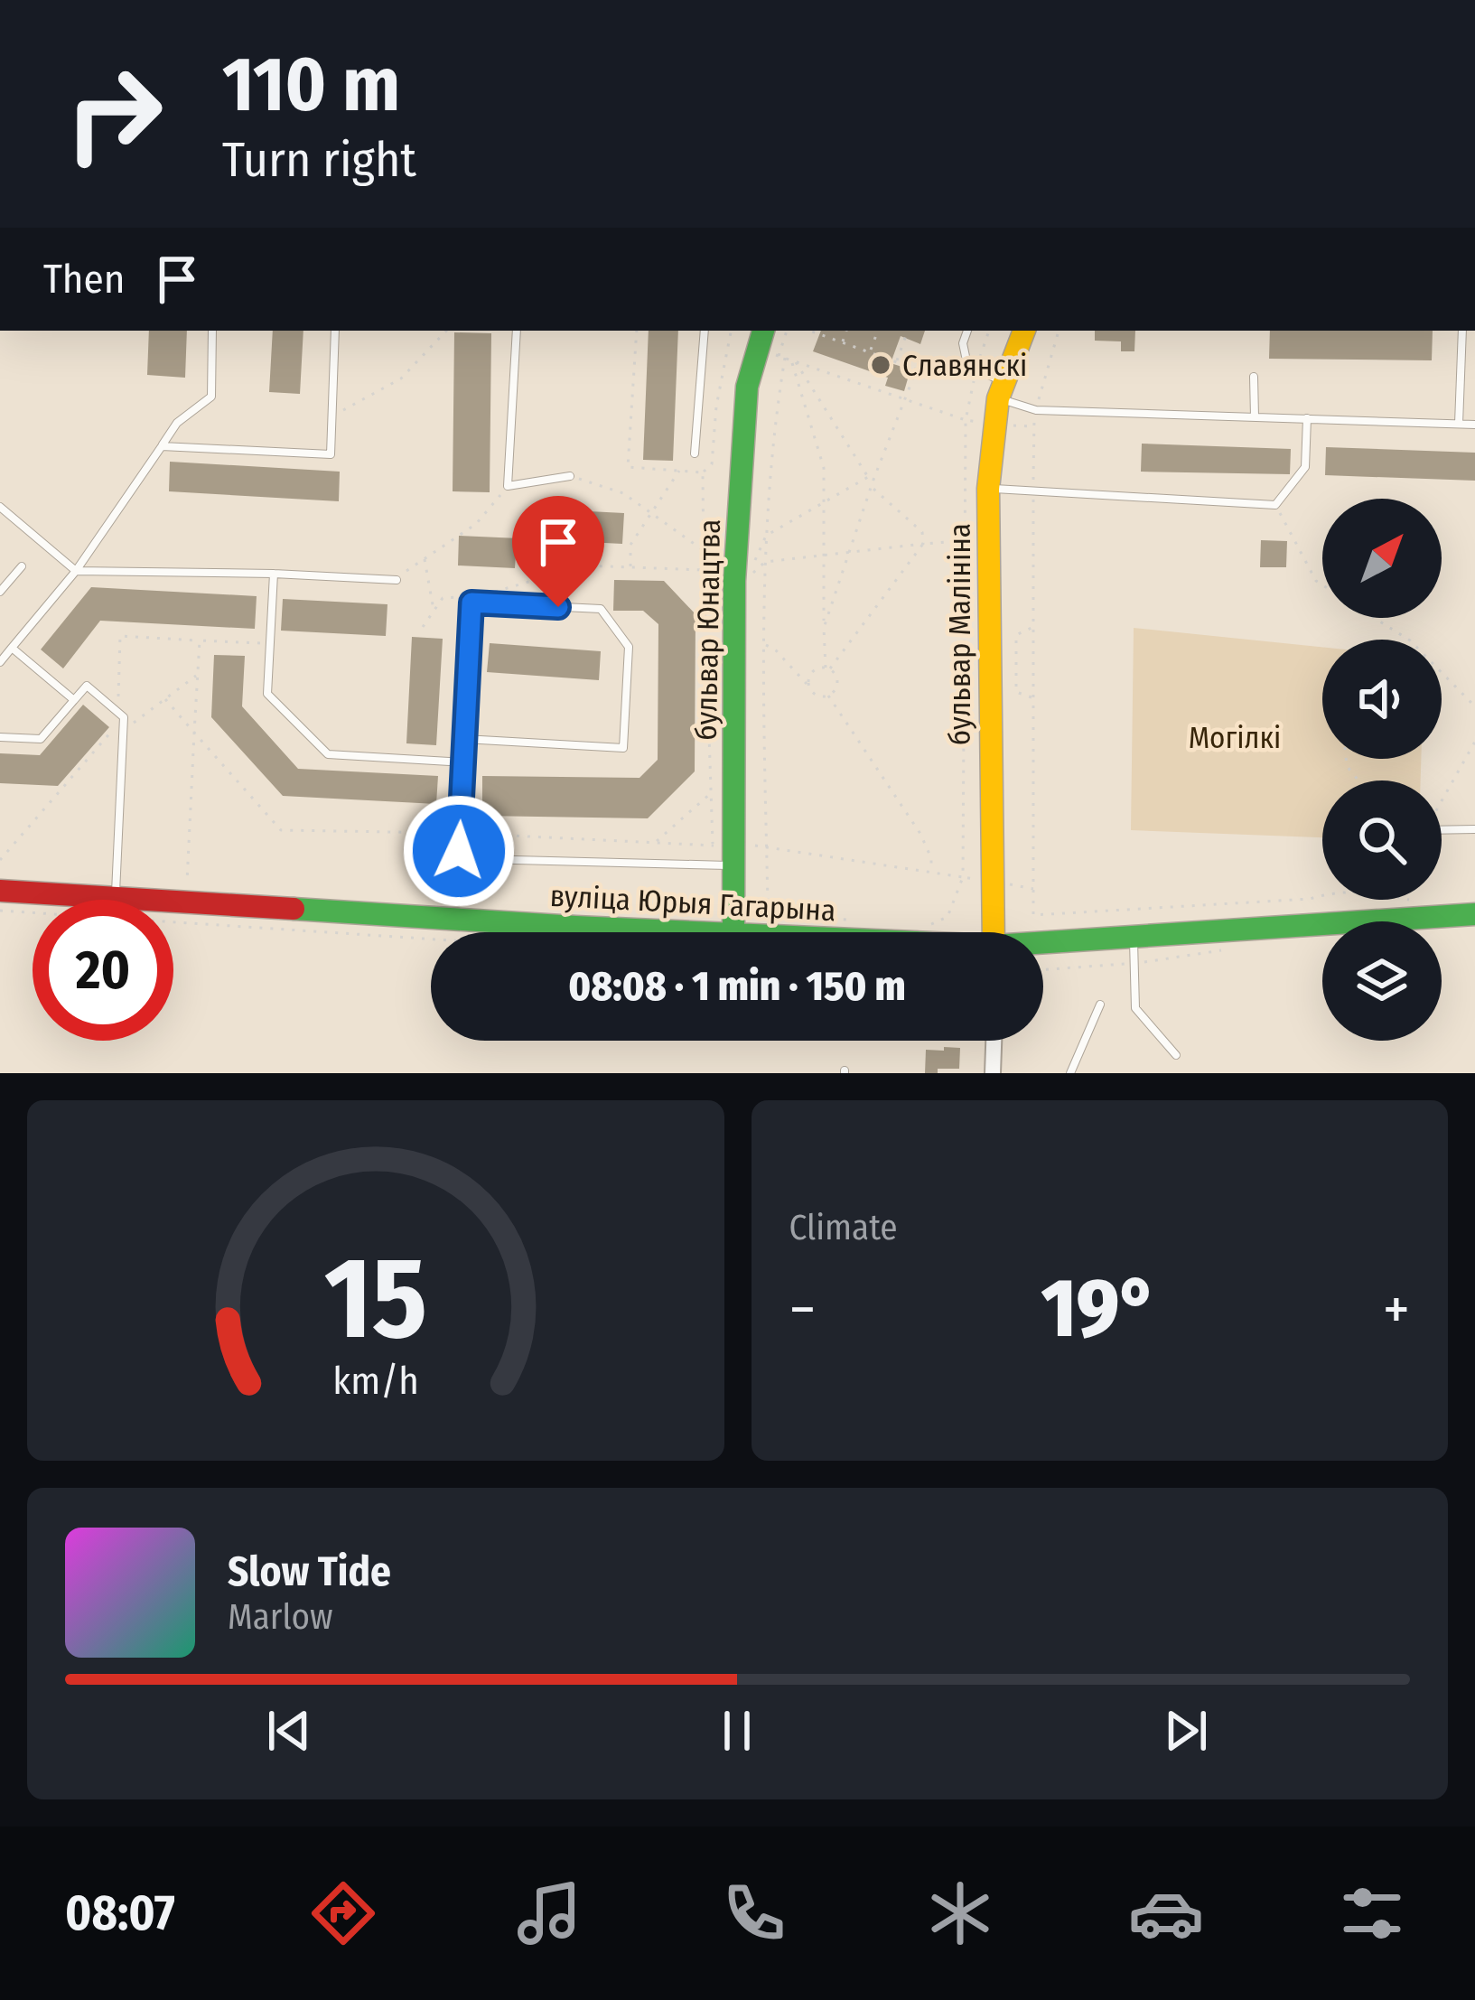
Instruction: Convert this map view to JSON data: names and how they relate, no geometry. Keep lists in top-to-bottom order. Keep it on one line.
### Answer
{"streets":{"main road":["бульвар Юнацтва","бульвар Малініна","вуліца Юрыя Гагарына"]},"parks":["Могілкі"],"places":["Славянскі"],"north":"top right","page":{"turn":["110 m","Turn right"],"then":"Then","limit":"20","trip":"08:08 · 1 min · 150 m","tile":"Climate","heat":["−","19°","+"],"song":["Slow Tide","Marlow"],"tabs":"08:07","gauge":["15","km/h"]}}
